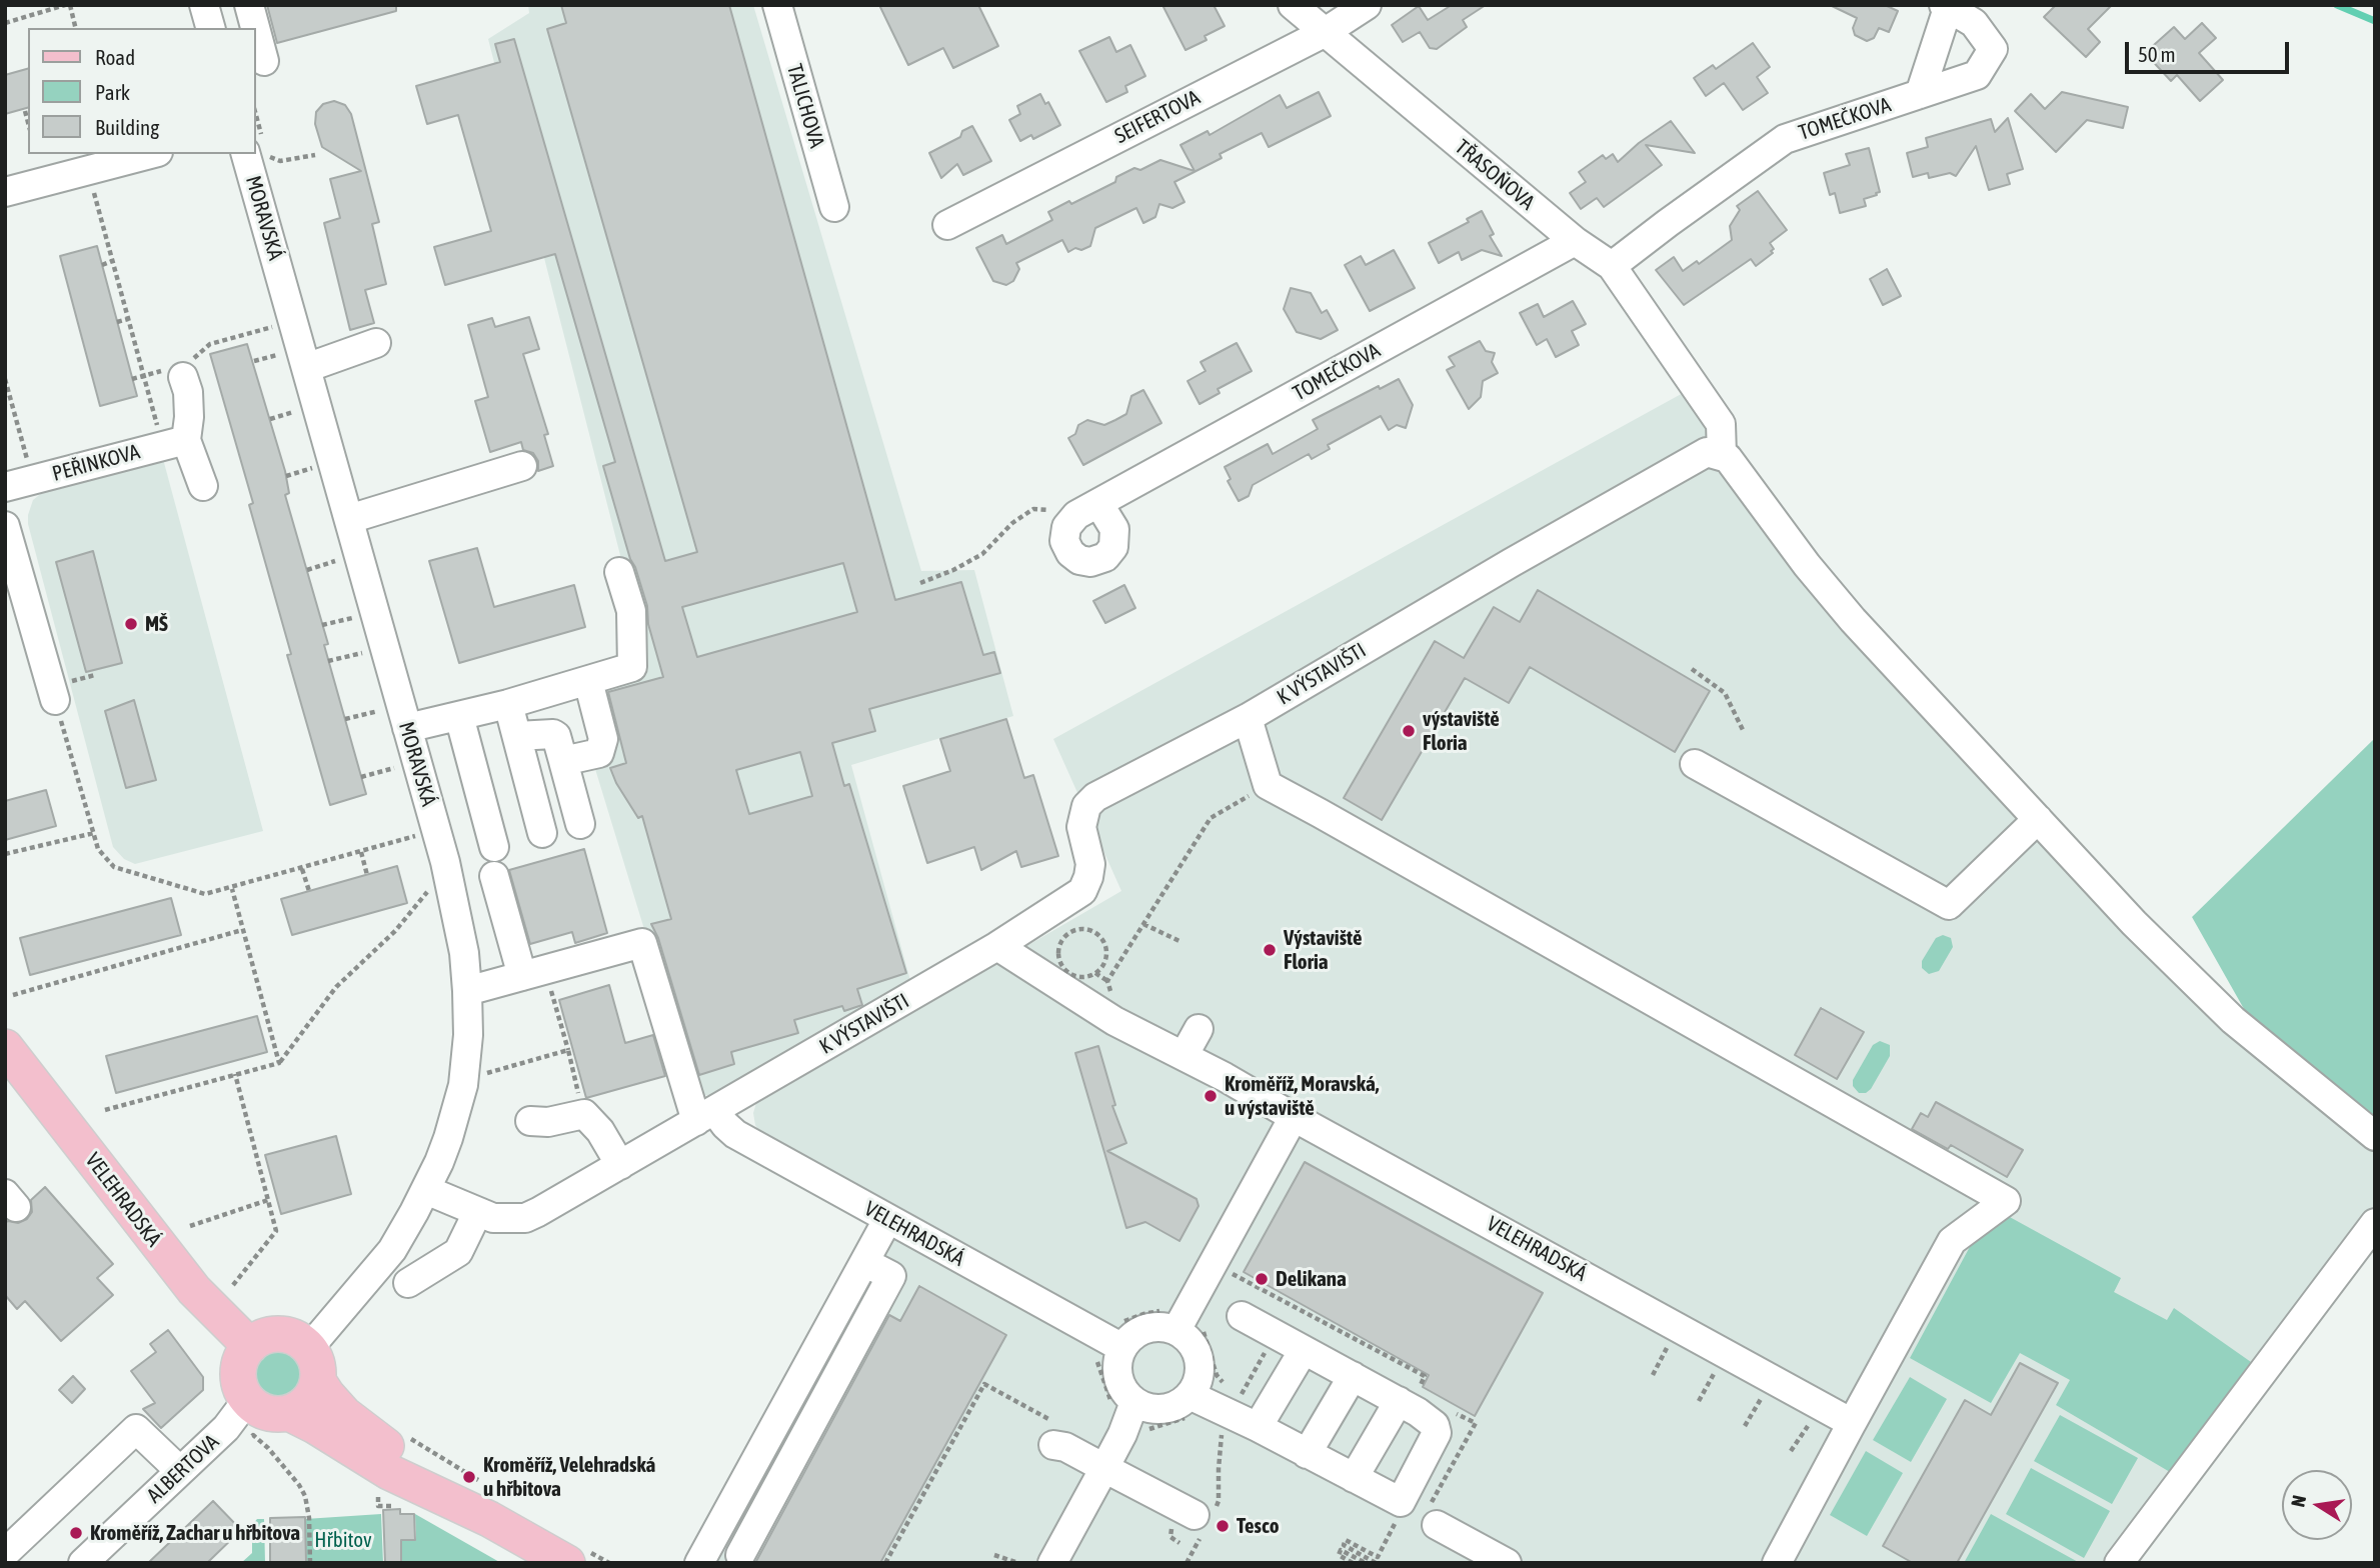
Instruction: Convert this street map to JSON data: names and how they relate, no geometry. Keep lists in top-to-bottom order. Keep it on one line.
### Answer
{"streets":{"main road":["VELEHRADSKÁ"],"street":["TALICHOVA","SEIFERTOVA","TOMEČKOVA","TŘASOŇOVA","MORAVSKÁ","PEŘINKOVA","K VÝSTAVIŠTI","ALBERTOVA"]},"crossings":[["SEIFERTOVA","TŘASOŇOVA"],["TOMEČKOVA","TŘASOŇOVA"],["TŘASOŇOVA","K VÝSTAVIŠTI"],["MORAVSKÁ","K VÝSTAVIŠTI"],["MORAVSKÁ","VELEHRADSKÁ"],["MORAVSKÁ","ALBERTOVA"],["K VÝSTAVIŠTI","VELEHRADSKÁ"],["VELEHRADSKÁ","ALBERTOVA"]],"parks":["Hřbitov"],"places":["MŠ","výstaviště Floria","Výstaviště Floria","Kroměříž, Moravská, u výstaviště","Delikana","Kroměříž, Velehradská u hřbitova","Tesco","Kroměříž, Zachar u hřbitova"],"legend":["Road","Park","Building"],"scale_bar":"50 m","north":"left"}
